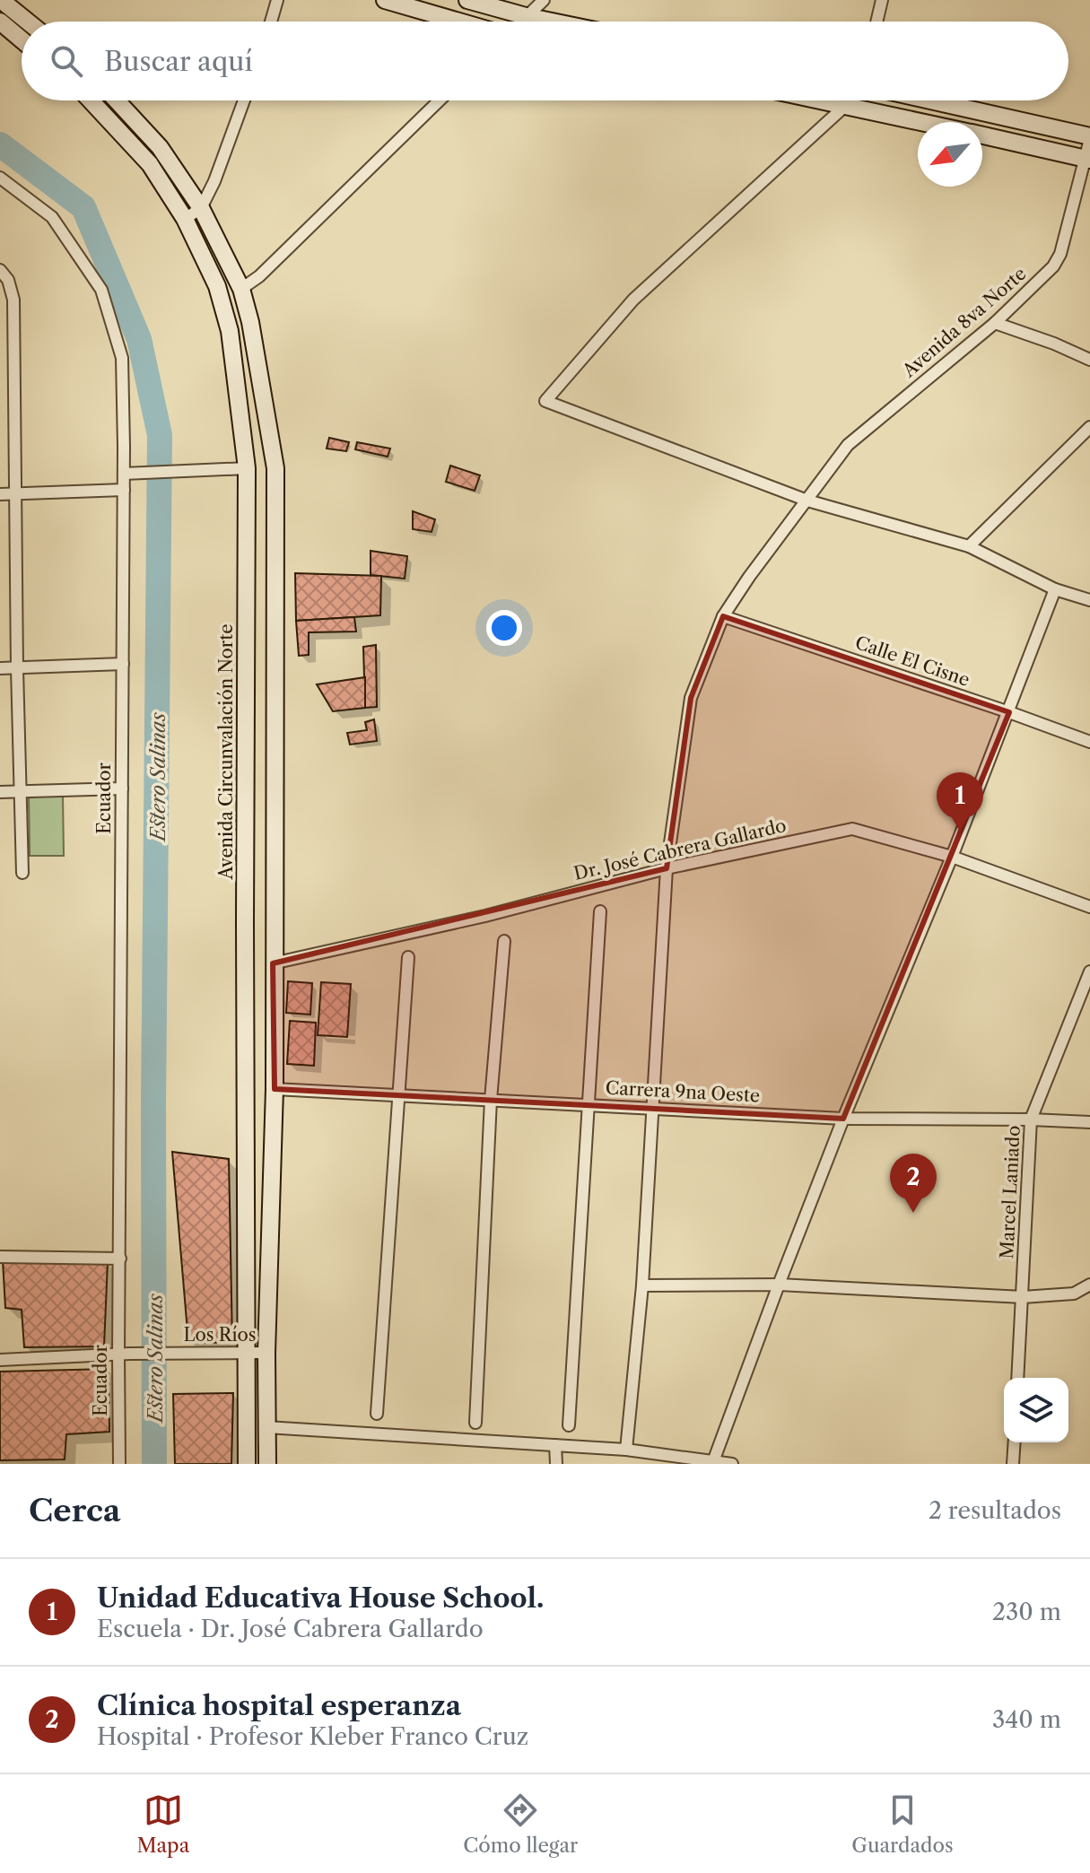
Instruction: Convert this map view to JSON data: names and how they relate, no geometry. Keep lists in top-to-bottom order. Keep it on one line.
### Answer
{"streets":{"main road":["Avenida Circunvalación Norte"],"street":["Avenida 8va Norte","Calle El Cisne","Ecuador","Dr. José Cabrera Gallardo","Carrera 9na Oeste","Marcel Laniado","Los Ríos"]},"crossings":[["Avenida 8va Norte","Calle El Cisne"],["Avenida 8va Norte","Dr. José Cabrera Gallardo"],["Avenida 8va Norte","Carrera 9na Oeste"],["Avenida Circunvalación Norte","Los Ríos"],["Ecuador","Los Ríos"],["Carrera 9na Oeste","Marcel Laniado"]],"water":["Estero Salinas"],"north":"bottom left","page":{"search":"Buscar aquí","pins":["1","2"],"heading":["Cerca","2 resultados"],"list":[{"mark":"1","name":"Unidad Educativa House School.","note":"Escuela · Dr. José Cabrera Gallardo","value":"230 m"},{"mark":"2","name":"Clínica hospital esperanza","note":"Hospital · Profesor Kleber Franco Cruz","value":"340 m"}],"nav":["Mapa","Cómo llegar","Guardados"]}}
